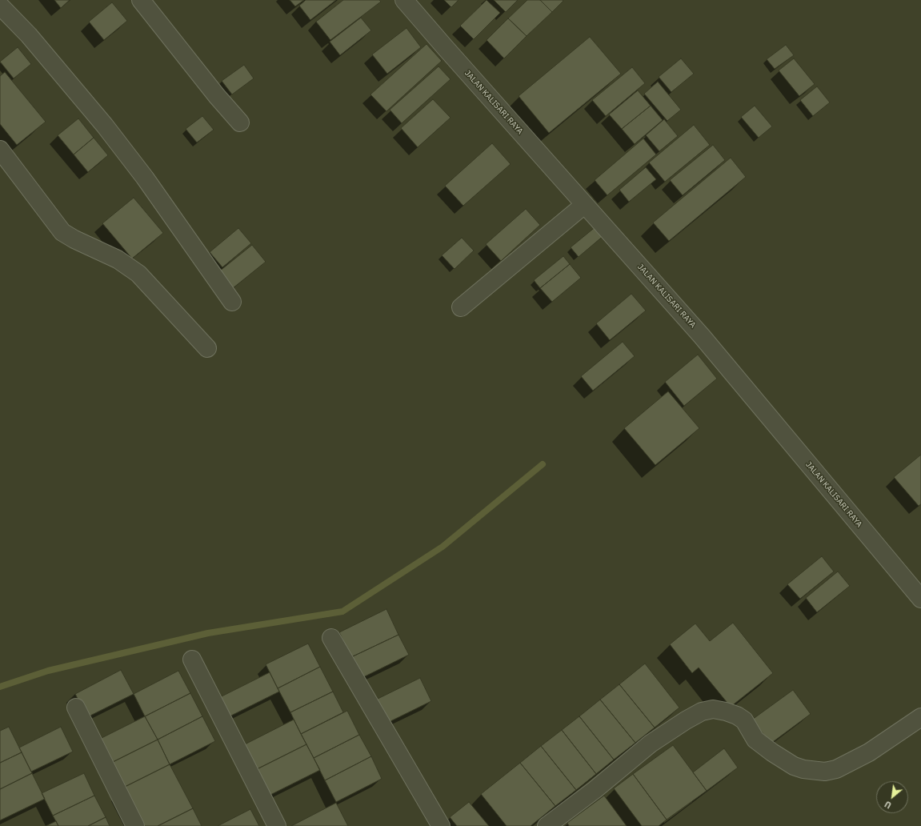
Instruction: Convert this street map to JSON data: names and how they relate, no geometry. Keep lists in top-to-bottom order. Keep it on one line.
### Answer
{"streets":{"street":["JALAN KALISARI RAYA"]},"north":"bottom left"}
